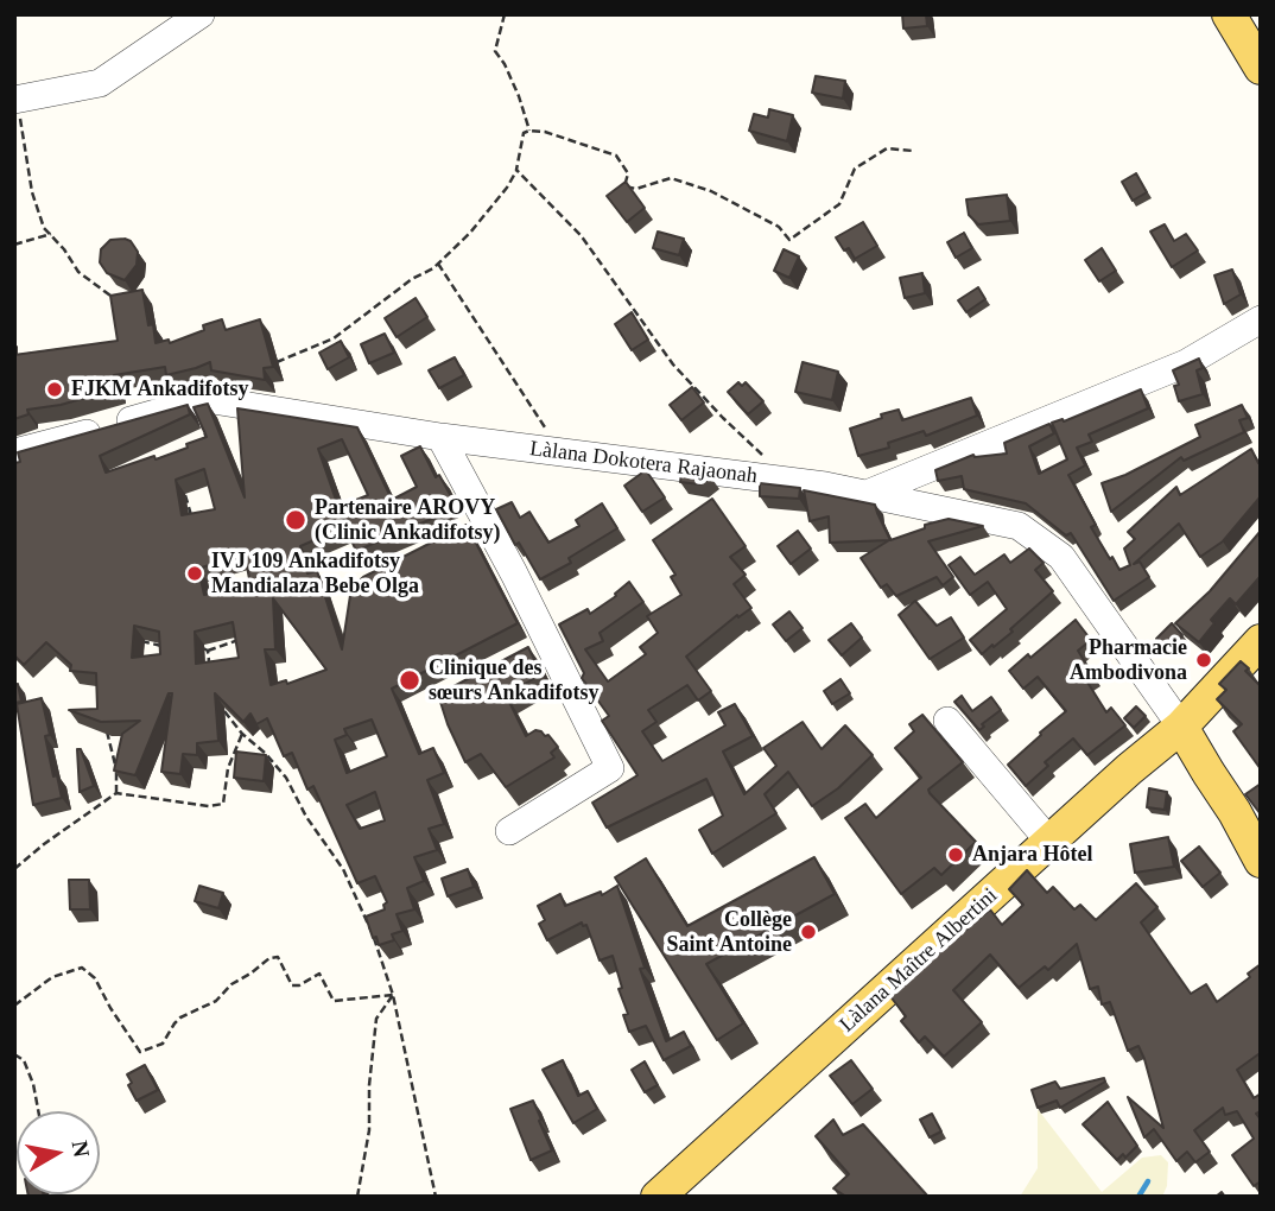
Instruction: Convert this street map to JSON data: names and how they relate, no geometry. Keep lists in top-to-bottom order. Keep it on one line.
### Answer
{"streets":{"main road":["Làlana Maître Albertini"],"street":["Làlana Dokotera Rajaonah"]},"crossings":[["Làlana Dokotera Rajaonah","Làlana Maître Albertini"]],"places":["FJKM Ankadifotsy","Partenaire AROVY (Clinic Ankadifotsy)","IVJ 109 Ankadifotsy Mandialaza Bebe Olga","Pharmacie Ambodivona","Clinique des sœurs Ankadifotsy","Anjara Hôtel","Collège Saint Antoine"],"north":"right"}
